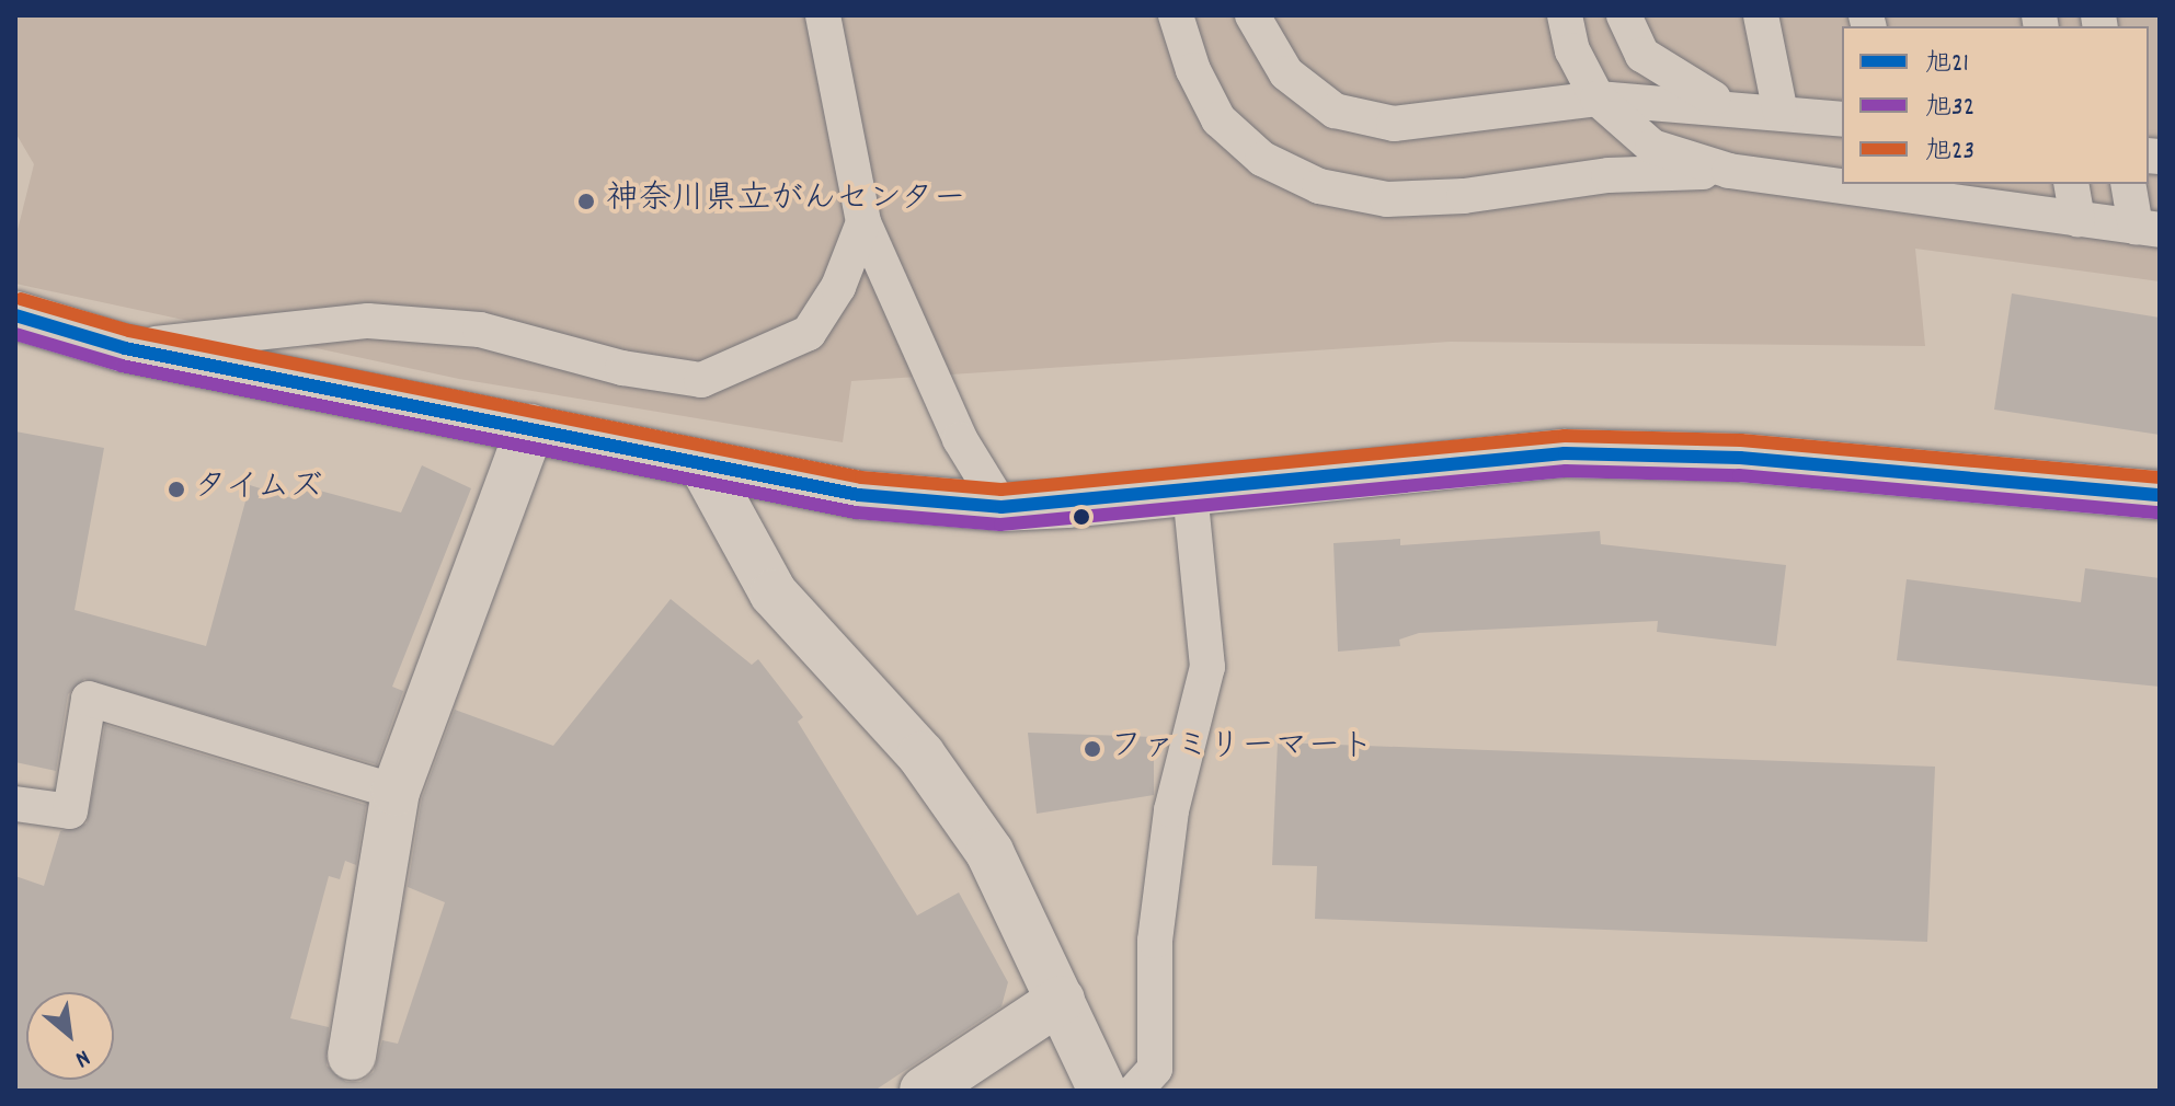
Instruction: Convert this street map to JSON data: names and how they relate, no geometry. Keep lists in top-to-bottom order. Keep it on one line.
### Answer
{"places":["神奈川県立がんセンター","タイムズ","ファミリーマート"],"lines":["transit line 旭23","transit line 旭21","transit line 旭32"],"legend":["旭21","旭32","旭23"],"north":"bottom right"}
